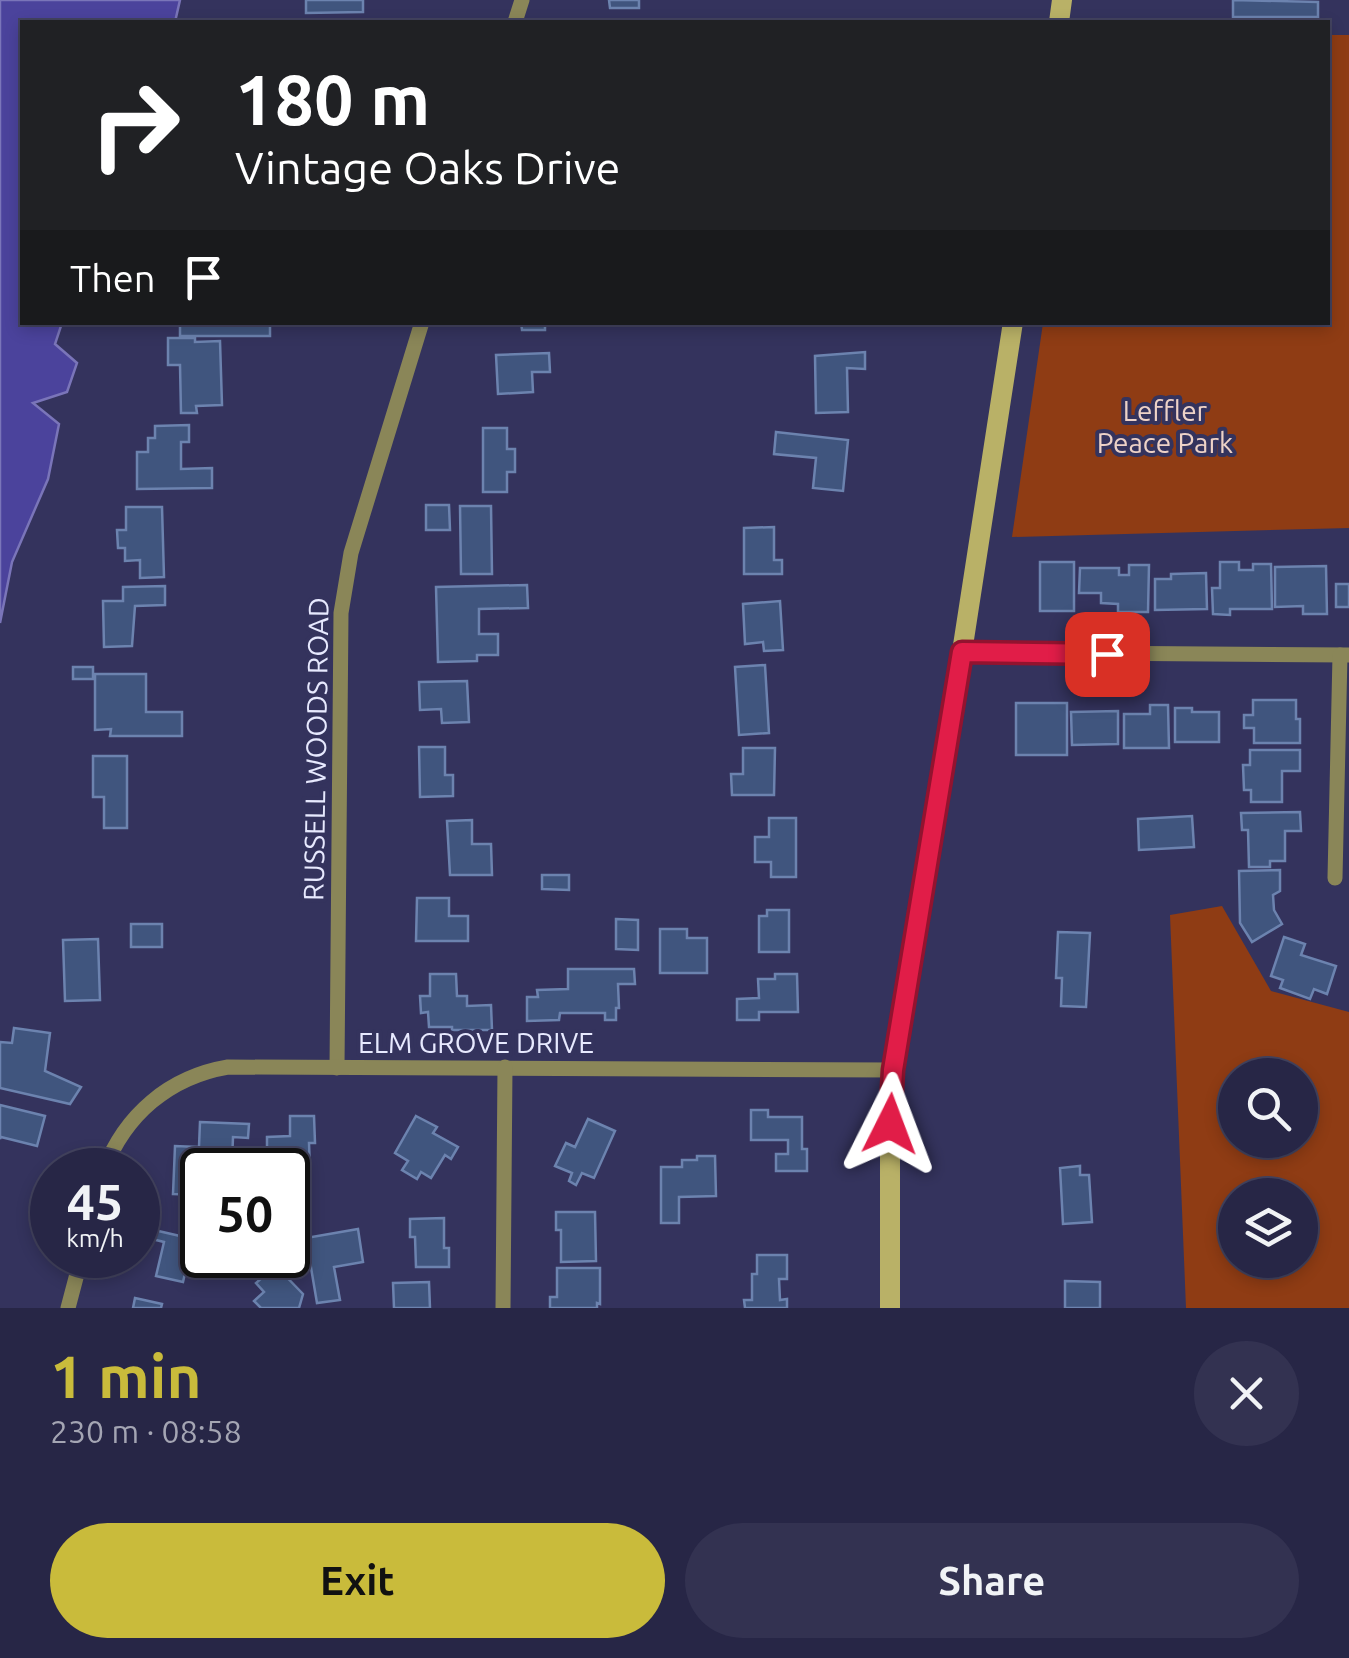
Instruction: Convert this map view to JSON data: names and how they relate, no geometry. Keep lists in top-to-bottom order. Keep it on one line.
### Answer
{"streets":{"street":["RUSSELL WOODS ROAD","ELM GROVE DRIVE"]},"crossings":[["RUSSELL WOODS ROAD","ELM GROVE DRIVE"]],"parks":["Leffler Peace Park"],"page":{"turn":["180 m","Vintage Oaks Drive"],"then":"Then","speed":"45 km/h","limit":"50","heading":["1 min","230 m · 08:58"],"buttons":["Exit","Share"]}}
